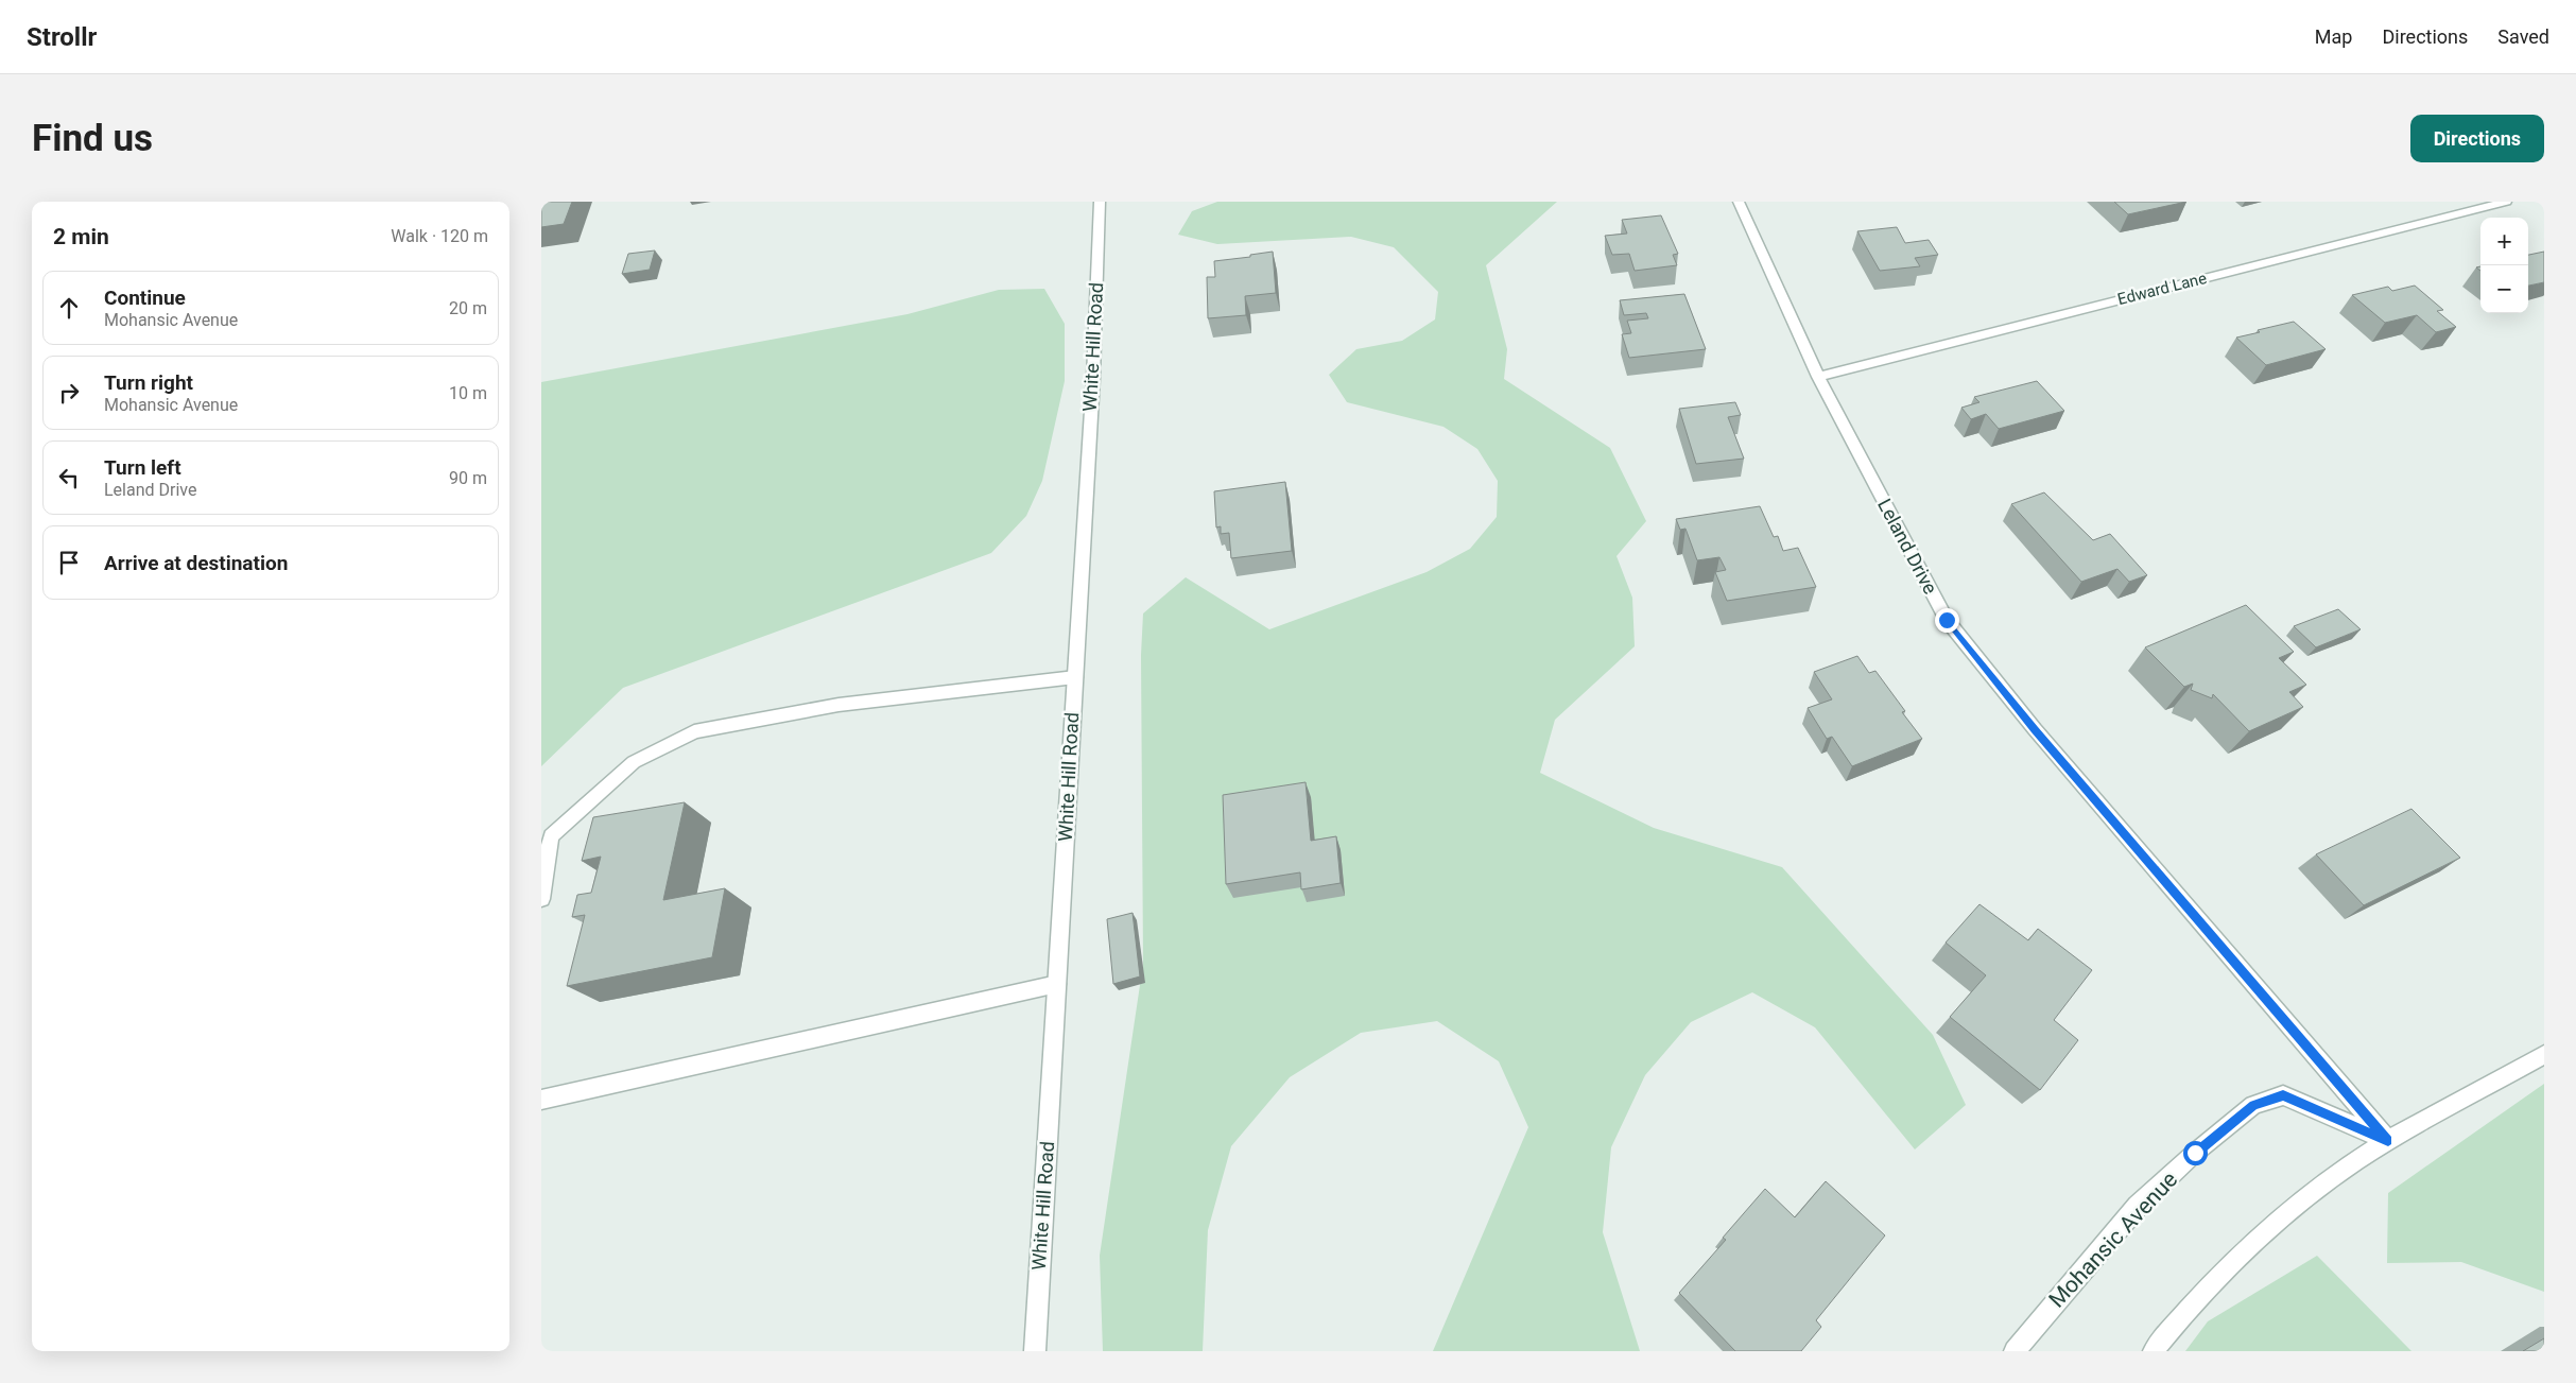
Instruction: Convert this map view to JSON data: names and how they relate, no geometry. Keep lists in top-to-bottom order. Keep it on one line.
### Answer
{"streets":{"street":["Edward Lane","White Hill Road","Leland Drive","Mohansic Avenue"]},"crossings":[["Edward Lane","Leland Drive"],["Leland Drive","Mohansic Avenue"]],"page":{"header":"Strollr","nav":["Map","Directions","Saved"],"buttons":"Directions","title":"Find us","heading":["2 min","Walk · 120 m"],"map_buttons":["+","−"],"list":[["Continue","Mohansic Avenue","20 m"],["Turn right","Mohansic Avenue","10 m"],["Turn left","Leland Drive","90 m"],"Arrive at destination"]}}
